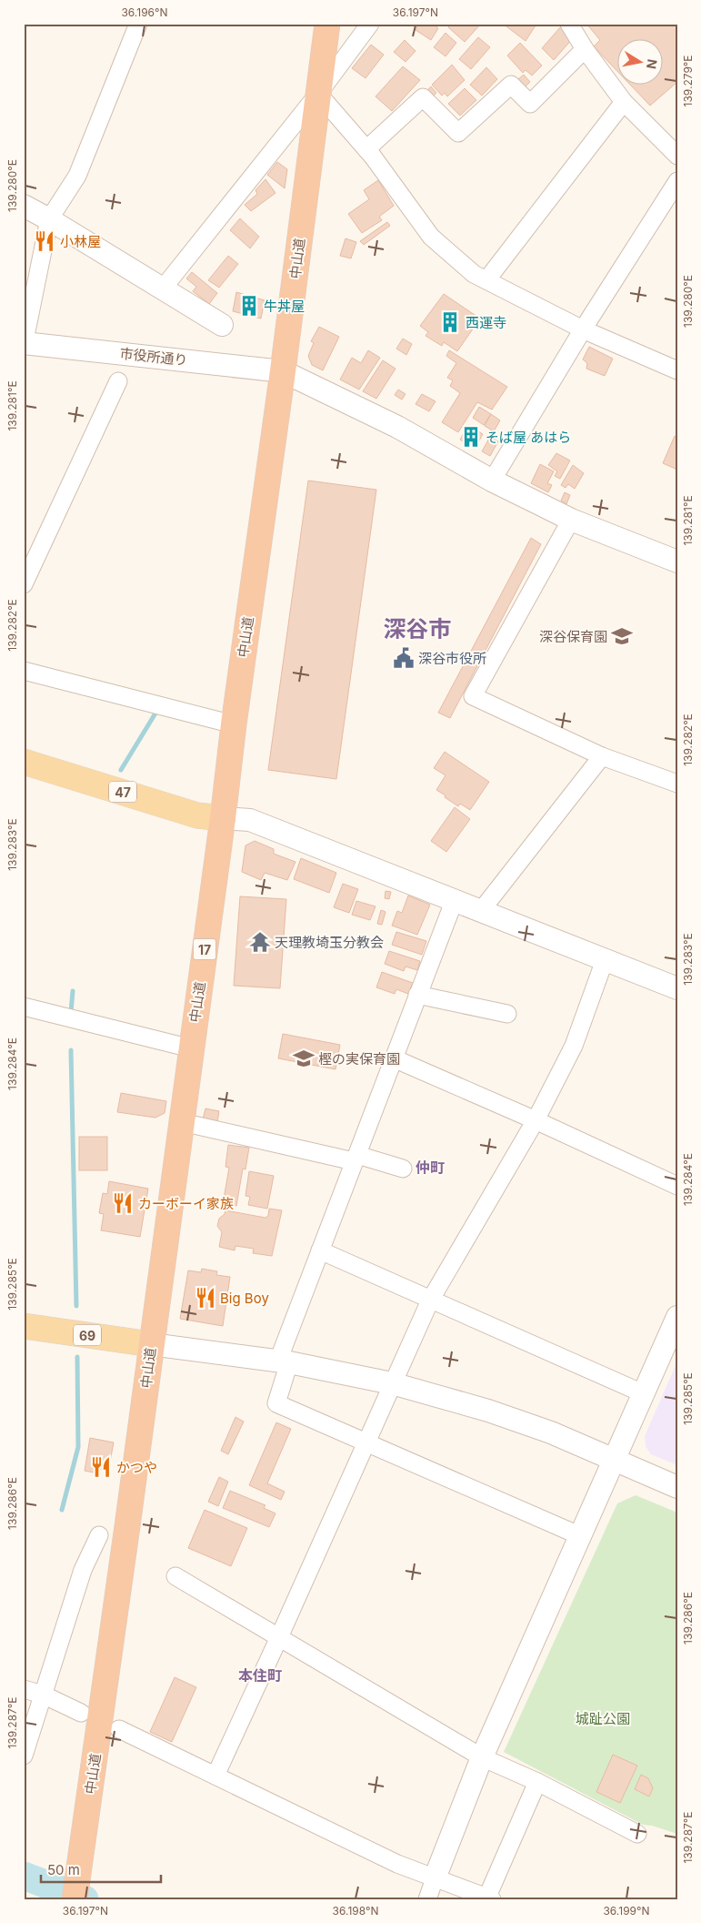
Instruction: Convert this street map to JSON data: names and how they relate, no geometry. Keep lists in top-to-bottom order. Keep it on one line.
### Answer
{"streets":{"highway":["中山道","17"],"main road":["47","69"],"street":["市役所通り"]},"crossings":[["中山道","市役所通り"],["中山道","47"],["中山道","69"]],"districts":["深谷市","仲町","本住町"],"parks":["城趾公園"],"places":{"restaurant":["小林屋","カーボーイ家族","Big Boy","かつや"],"building":["牛丼屋","西運寺","そば屋 あはら"],"school or university":["深谷保育園","樫の実保育園"],"public building":["深谷市役所"],"temple":["天理教埼玉分教会"]},"scale_bar":"50 m","north":"right","coordinates":["36.196°N","36.197°N","139.279°E","139.280°E","139.281°E","139.282°E","139.283°E","139.284°E","139.285°E","139.286°E","139.287°E","36.198°N","36.199°N"]}
